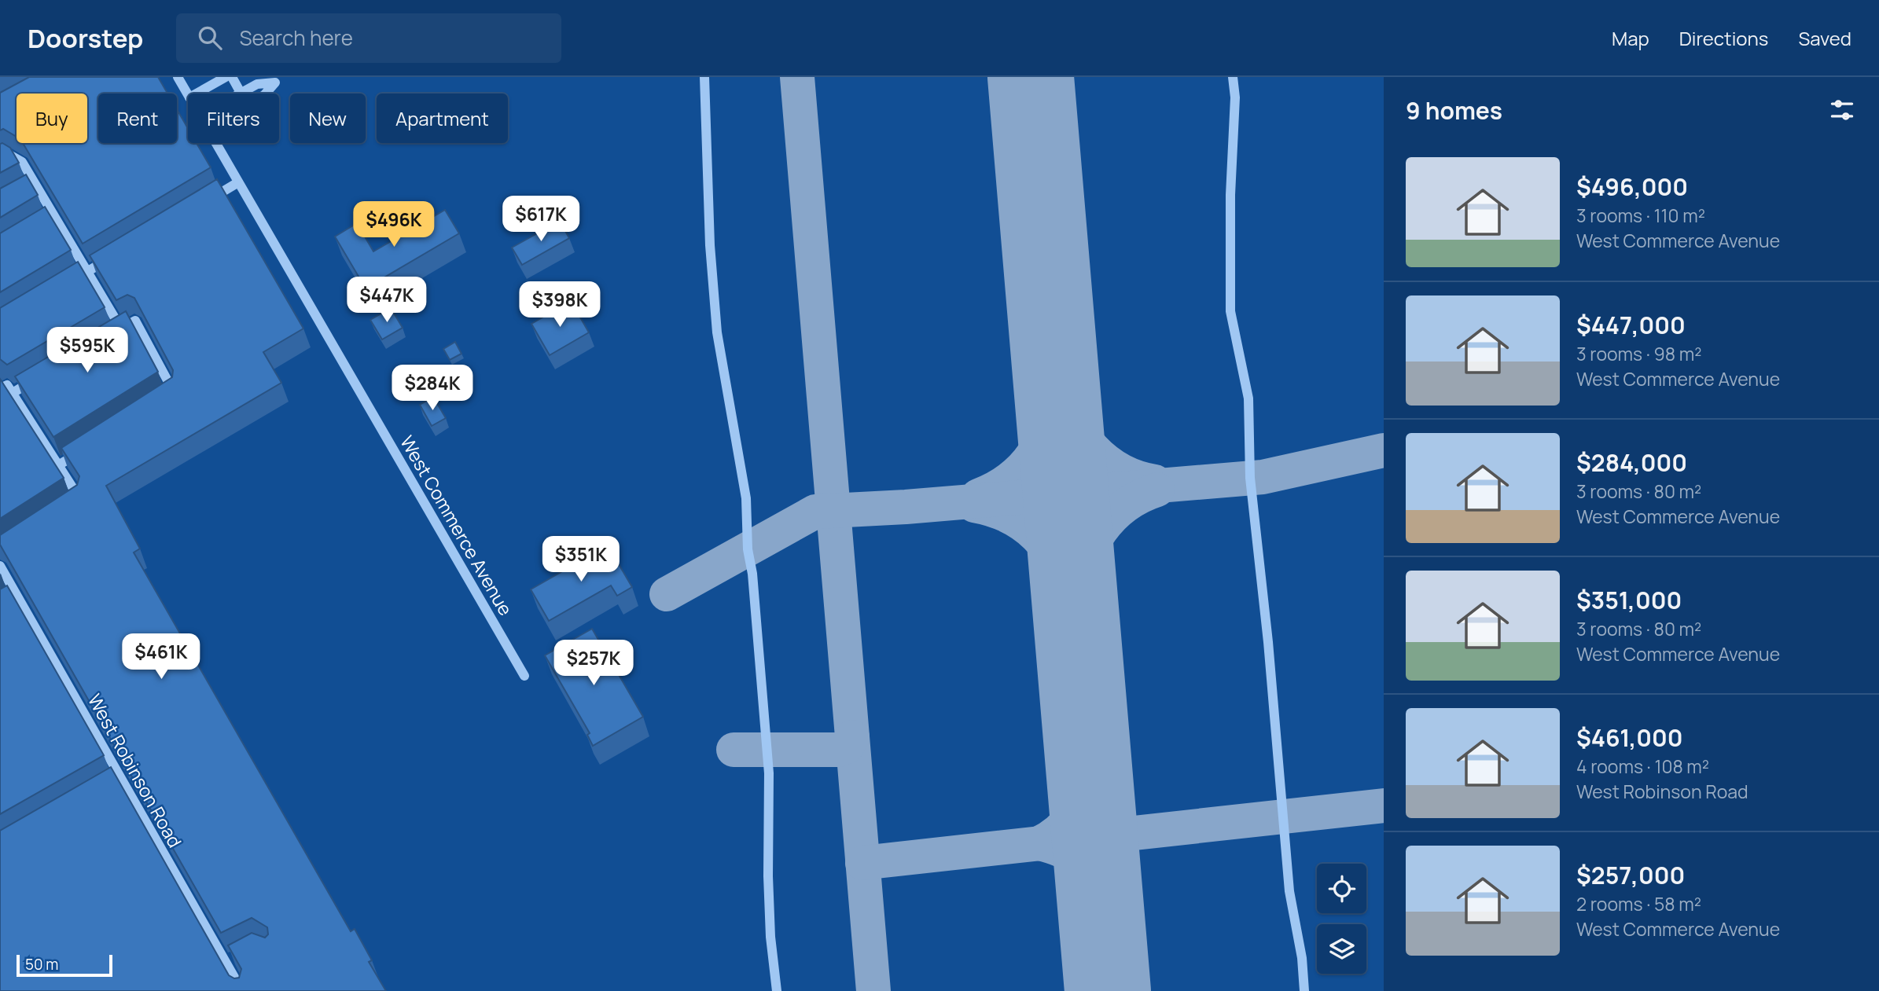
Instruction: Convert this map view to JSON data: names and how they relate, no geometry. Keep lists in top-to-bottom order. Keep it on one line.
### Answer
{"streets":{"street":["West Commerce Avenue","West Robinson Road"]},"scale_bar":"50 m","page":{"header":"Doorstep","search":"Search here","nav":["Map","Directions","Saved"],"heading":"9 homes","chip":["Buy","Rent","Filters","New","Apartment"],"list":[{"name":"$496,000","note":"3 rooms · 110 m² · West Commerce Avenue"},{"name":"$447,000","note":"3 rooms · 98 m² · West Commerce Avenue"},{"name":"$284,000","note":"3 rooms · 80 m² · West Commerce Avenue"},{"name":"$351,000","note":"3 rooms · 80 m² · West Commerce Avenue"},{"name":"$461,000","note":"4 rooms · 108 m² · West Robinson Road"},{"name":"$257,000","note":"2 rooms · 58 m² · West Commerce Avenue"}],"price":["$617K","$496K","$447K","$398K","$595K","$284K","$351K","$461K","$257K"],"scale":"50 m"}}
